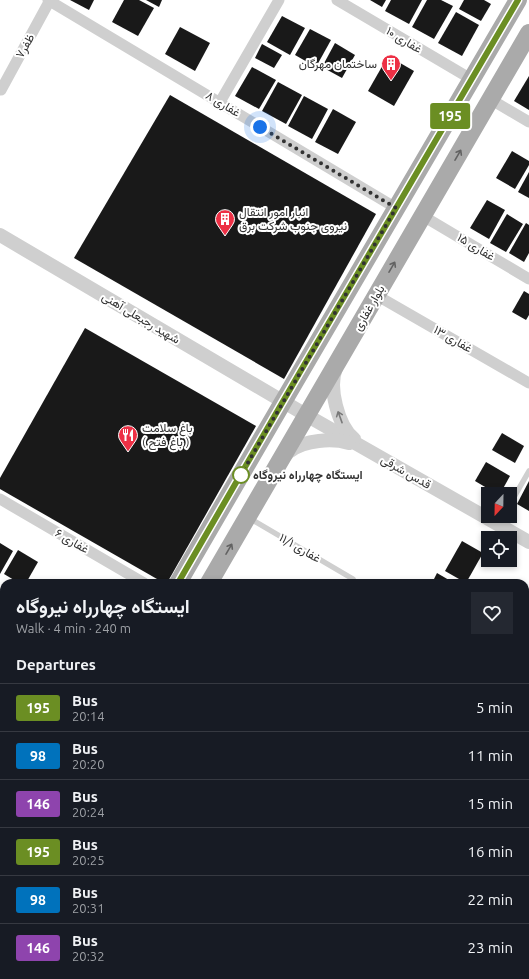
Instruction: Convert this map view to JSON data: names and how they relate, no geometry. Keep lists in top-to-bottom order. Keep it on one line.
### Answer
{"streets":{"main road":["بلوار غفاری"],"street":["غفاری ۱۰","ظفر۷","غفاری ۸","غفاری ۱۵","شهید رجبعلی آهنی","غفاری ۱۳","قدس شرقی","غفاری ۶"],"lane":["غفاری ۱۱/۱"]},"crossings":[["ظفر۷","غفاری ۸"],["غفاری ۱۵","بلوار غفاری"],["بلوار غفاری","غفاری ۱۳"],["بلوار غفاری","قدس شرقی"],["بلوار غفاری","غفاری ۱۱/۱"],["شهید رجبعلی آهنی","قدس شرقی"]],"places":{"building":["ساختمان مهرگان","انبار امور انتقال نیروی جنوب شرکت برق"],"restaurant":["باغ سلامت ( باغ فتح )"],"other":["ایستگاه چهارراه نیروگاه"]},"lines":["bus line 195"],"north":"bottom","page":{"on_map":"195","heading":[["ایستگاه چهارراه نیروگاه","Walk · 4 min · 240 m"],"Departures"],"list":[{"mark":"195","name":"Bus","note":"20:14","value":"5 min"},{"mark":"98","name":"Bus","note":"20:20","value":"11 min"},{"mark":"146","name":"Bus","note":"20:24","value":"15 min"},{"mark":"195","name":"Bus","note":"20:25","value":"16 min"},{"mark":"98","name":"Bus","note":"20:31","value":"22 min"},{"mark":"146","name":"Bus","note":"20:32","value":"23 min"}]}}
